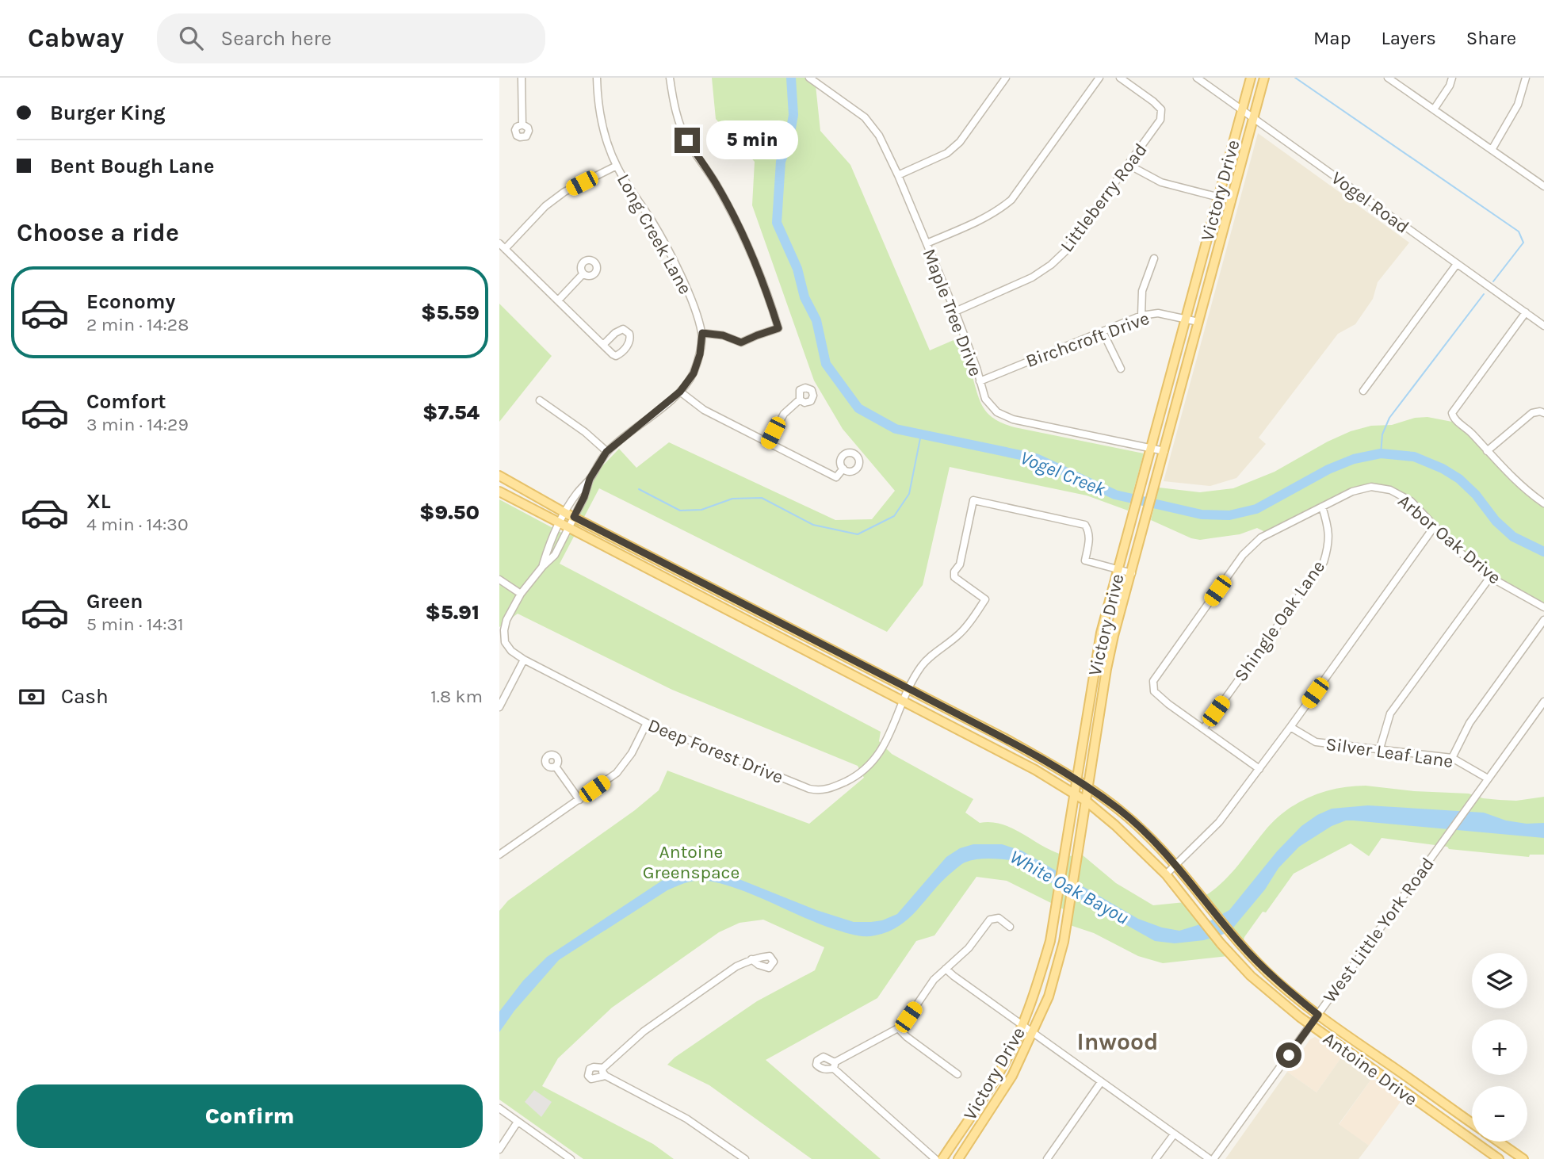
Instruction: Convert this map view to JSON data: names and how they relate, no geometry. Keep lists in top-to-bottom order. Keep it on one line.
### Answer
{"streets":{"main road":["Victory Drive","Antoine Drive"],"street":["Littleberry Road","Vogel Road","Long Creek Lane","Maple Tree Drive","Birchcroft Drive","Arbor Oak Drive","Shingle Oak Lane","Deep Forest Drive","Silver Leaf Lane","West Little York Road"]},"crossings":[["Victory Drive","Vogel Road"],["Victory Drive","Maple Tree Drive"],["Victory Drive","Birchcroft Drive"],["Victory Drive","Deep Forest Drive"],["Victory Drive","Antoine Drive"],["Littleberry Road","Maple Tree Drive"],["Long Creek Lane","Deep Forest Drive"],["Long Creek Lane","Antoine Drive"],["Maple Tree Drive","Birchcroft Drive"],["Arbor Oak Drive","Shingle Oak Lane"],["Deep Forest Drive","Antoine Drive"],["Silver Leaf Lane","West Little York Road"],["West Little York Road","Antoine Drive"]],"districts":["Inwood"],"water":["Vogel Creek","White Oak Bayou"],"parks":["Antoine Greenspace"],"page":{"header":"Cabway","search":"Search here","nav":["Map","Layers","Share"],"banner":["Burger King","Bent Bough Lane"],"bubble":"5 min","heading":"Choose a ride","list":[{"name":"Economy","note":"2 min · 14:28","value":"$5.59"},{"name":"Comfort","note":"3 min · 14:29","value":"$7.54"},{"name":"XL","note":"4 min · 14:30","value":"$9.50"},{"name":"Green","note":"5 min · 14:31","value":"$5.91"}],"pay":["Cash","1.8 km"],"map_buttons":["+","−"],"buttons":"Confirm"}}
